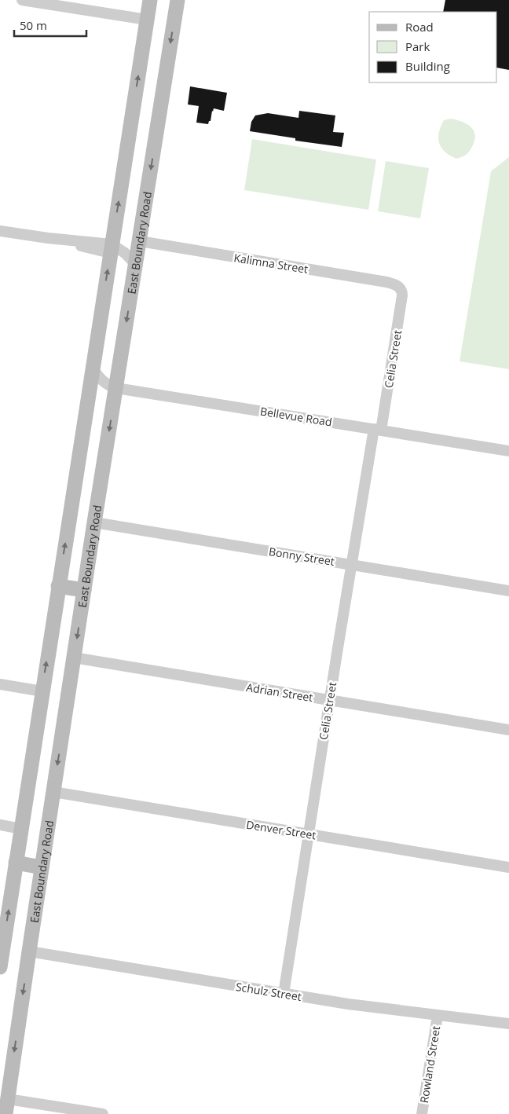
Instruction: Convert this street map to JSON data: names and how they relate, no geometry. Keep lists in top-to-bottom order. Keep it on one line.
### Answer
{"streets":{"main road":["East Boundary Road"],"street":["Kalimna Street","Celia Street","Bellevue Road","Bonny Street","Adrian Street","Denver Street","Schulz Street","Rowland Street"]},"crossings":[["East Boundary Road","Kalimna Street"],["East Boundary Road","Bellevue Road"],["East Boundary Road","Bonny Street"],["East Boundary Road","Adrian Street"],["East Boundary Road","Denver Street"],["East Boundary Road","Schulz Street"],["Kalimna Street","Celia Street"],["Celia Street","Bellevue Road"],["Celia Street","Bonny Street"],["Celia Street","Adrian Street"],["Celia Street","Denver Street"],["Celia Street","Schulz Street"],["Schulz Street","Rowland Street"]],"legend":["Road","Park","Building"],"scale_bar":"50 m"}
